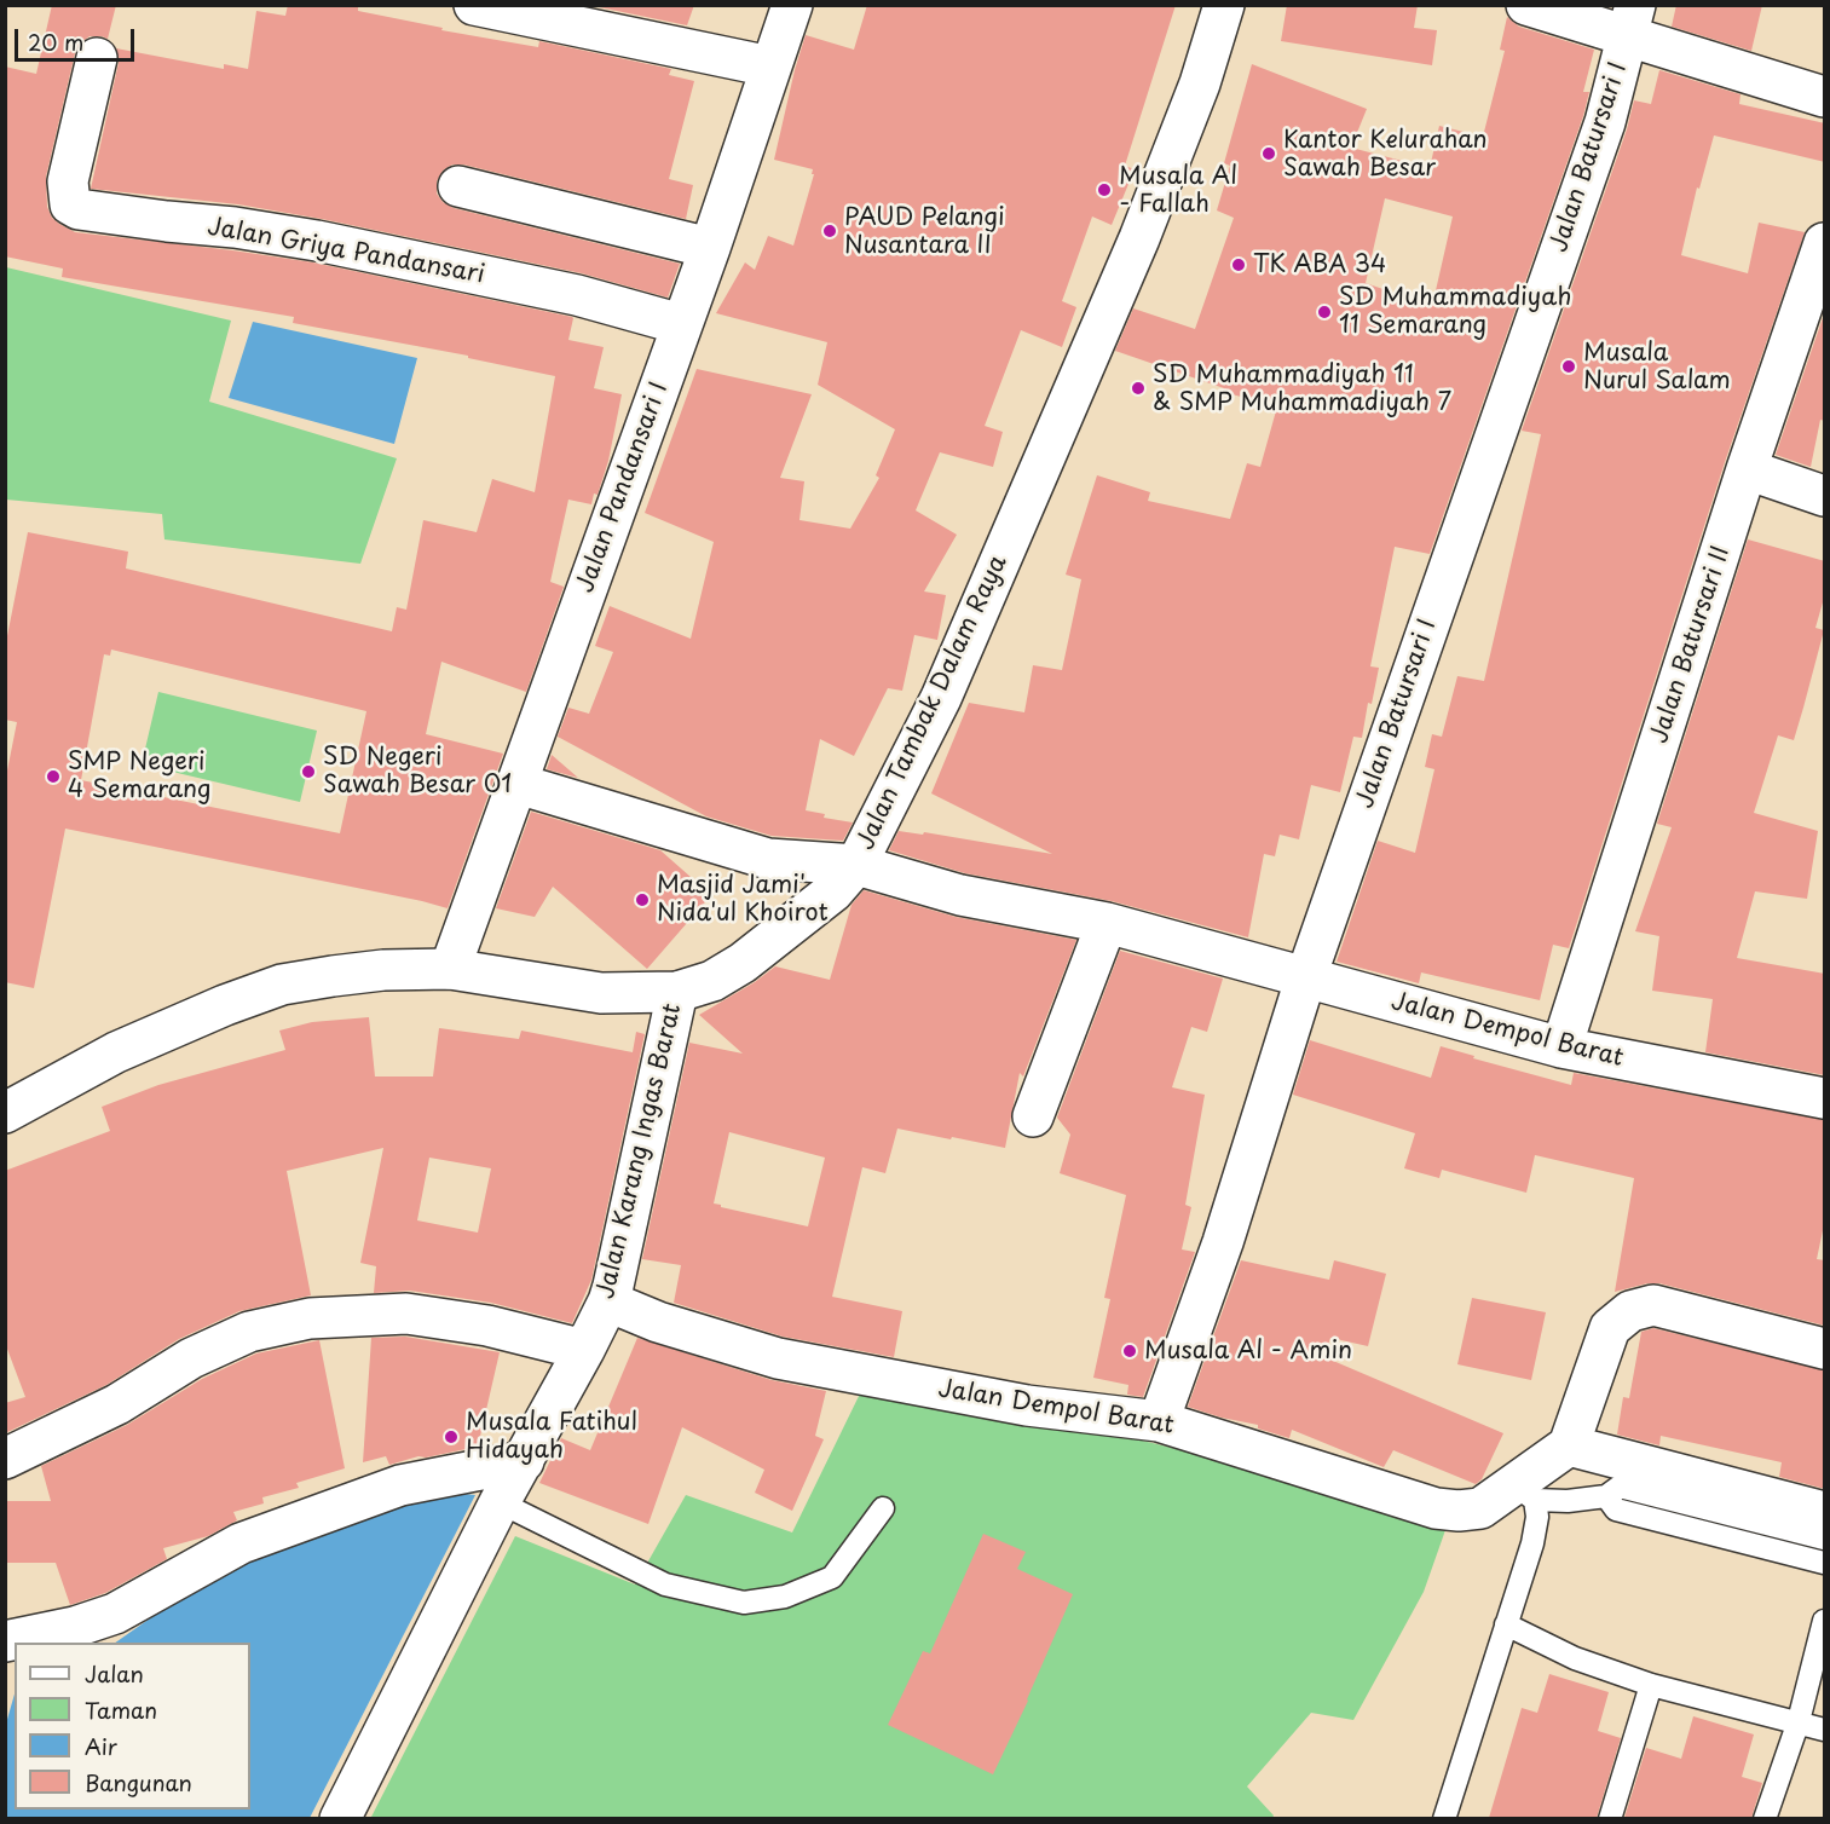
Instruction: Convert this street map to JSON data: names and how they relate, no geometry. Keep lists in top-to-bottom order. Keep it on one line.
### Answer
{"streets":{"street":["Jalan Batursari I","Jalan Griya Pandansari","Jalan Pandansari I","Jalan Batursari II","Jalan Tambak Dalam Raya","Jalan Dempol Barat","Jalan Karang Ingas Barat"]},"crossings":[["Jalan Batursari I","Jalan Dempol Barat"],["Jalan Griya Pandansari","Jalan Pandansari I"],["Jalan Pandansari I","Jalan Tambak Dalam Raya"],["Jalan Pandansari I","Jalan Dempol Barat"],["Jalan Batursari II","Jalan Dempol Barat"],["Jalan Tambak Dalam Raya","Jalan Dempol Barat"],["Jalan Tambak Dalam Raya","Jalan Karang Ingas Barat"],["Jalan Dempol Barat","Jalan Karang Ingas Barat"]],"places":["Kantor Kelurahan Sawah Besar","Musala Al - Fallah","PAUD Pelangi Nusantara II","TK ABA 34","SD Muhammadiyah 11 Semarang","Musala Nurul Salam","SD Muhammadiyah 11 & SMP Muhammadiyah 7","SD Negeri Sawah Besar 01","SMP Negeri 4 Semarang","Masjid Jami' Nida'ul Khoirot","Musala Al - Amin","Musala Fatihul Hidayah"],"legend":["Jalan","Taman","Air","Bangunan"],"scale_bar":"20 m"}
